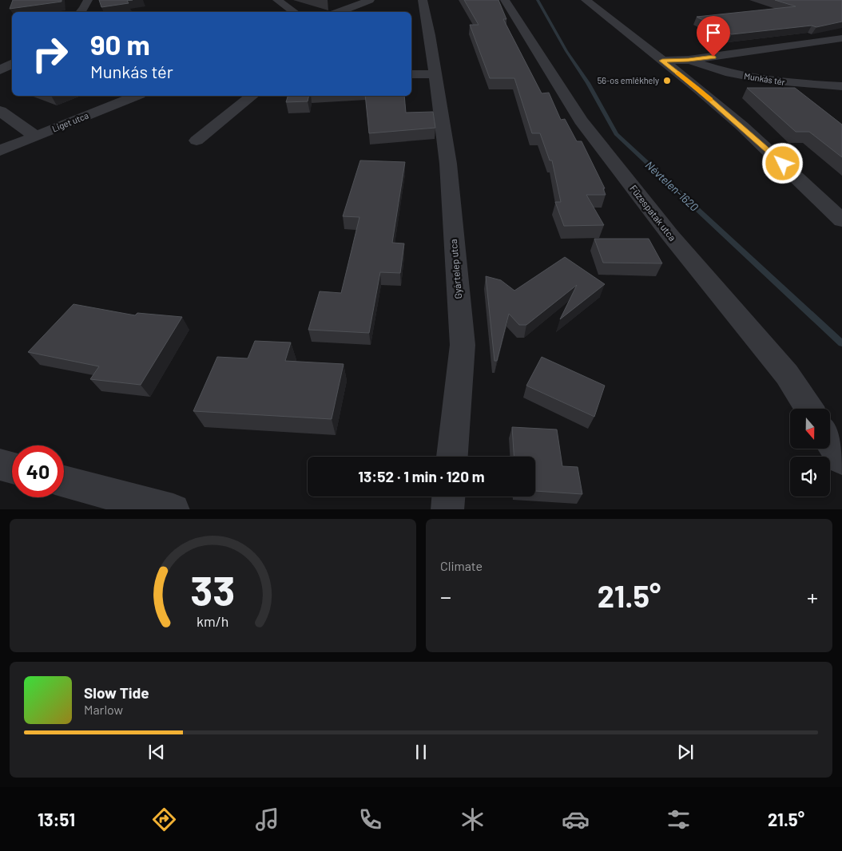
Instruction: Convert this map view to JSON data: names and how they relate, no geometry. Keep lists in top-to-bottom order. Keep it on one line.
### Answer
{"streets":{"street":["Munkás tér","Liget utca","Füzespatak utca","Gyártelep utca"]},"water":["Névtelen-1620"],"places":["56-os emlékhely"],"north":"bottom","page":{"turn":["90 m","Munkás tér"],"limit":"40","trip":"13:52 · 1 min · 120 m","tile":"Climate","heat":["−","21.5°","+"],"song":["Slow Tide","Marlow"],"tabs":["13:51","21.5°"],"gauge":["33","km/h"]}}
